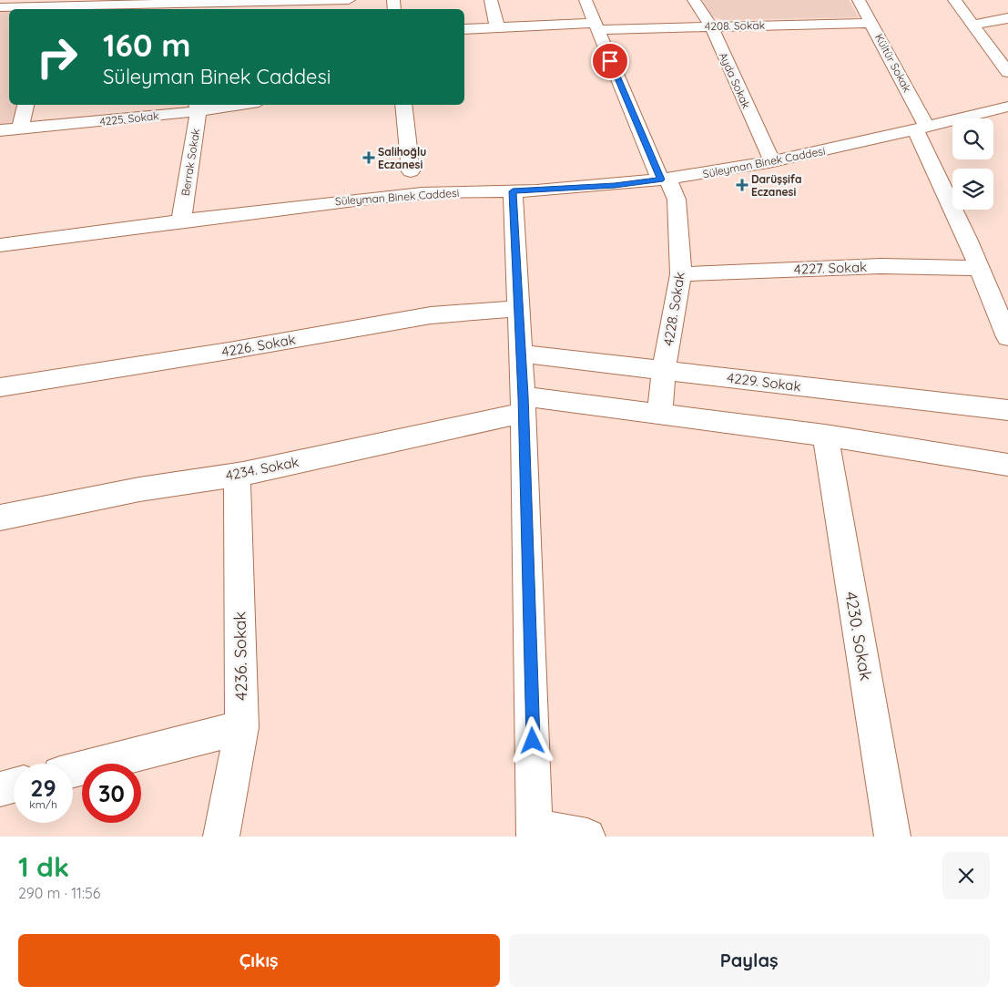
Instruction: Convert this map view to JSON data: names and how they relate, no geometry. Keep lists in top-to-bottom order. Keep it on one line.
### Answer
{"streets":{"street":["4208. Sokak","Kültür Sokak","Ayda Sokak","4225. Sokak","Berrak Sokak","Süleyman Binek Caddesi","4227. Sokak","4228. Sokak","4226. Sokak","4229. Sokak","4234. Sokak","4230. Sokak","4236. Sokak"]},"crossings":[["4208. Sokak","Kültür Sokak"],["4208. Sokak","Ayda Sokak"],["4208. Sokak","4228. Sokak"],["Kültür Sokak","Süleyman Binek Caddesi"],["Kültür Sokak","4227. Sokak"],["Ayda Sokak","Süleyman Binek Caddesi"],["4225. Sokak","Berrak Sokak"],["Berrak Sokak","Süleyman Binek Caddesi"],["Süleyman Binek Caddesi","4228. Sokak"],["4227. Sokak","4228. Sokak"],["4228. Sokak","4229. Sokak"],["4234. Sokak","4236. Sokak"]],"places":{"health":["Salihoğlu Eczanesi","Darüşşifa Eczanesi"]},"page":{"turn":["160 m","Süleyman Binek Caddesi"],"speed":"29 km/h","limit":"30","heading":["1 dk","290 m · 11:56"],"buttons":["Çıkış","Paylaş"]}}
